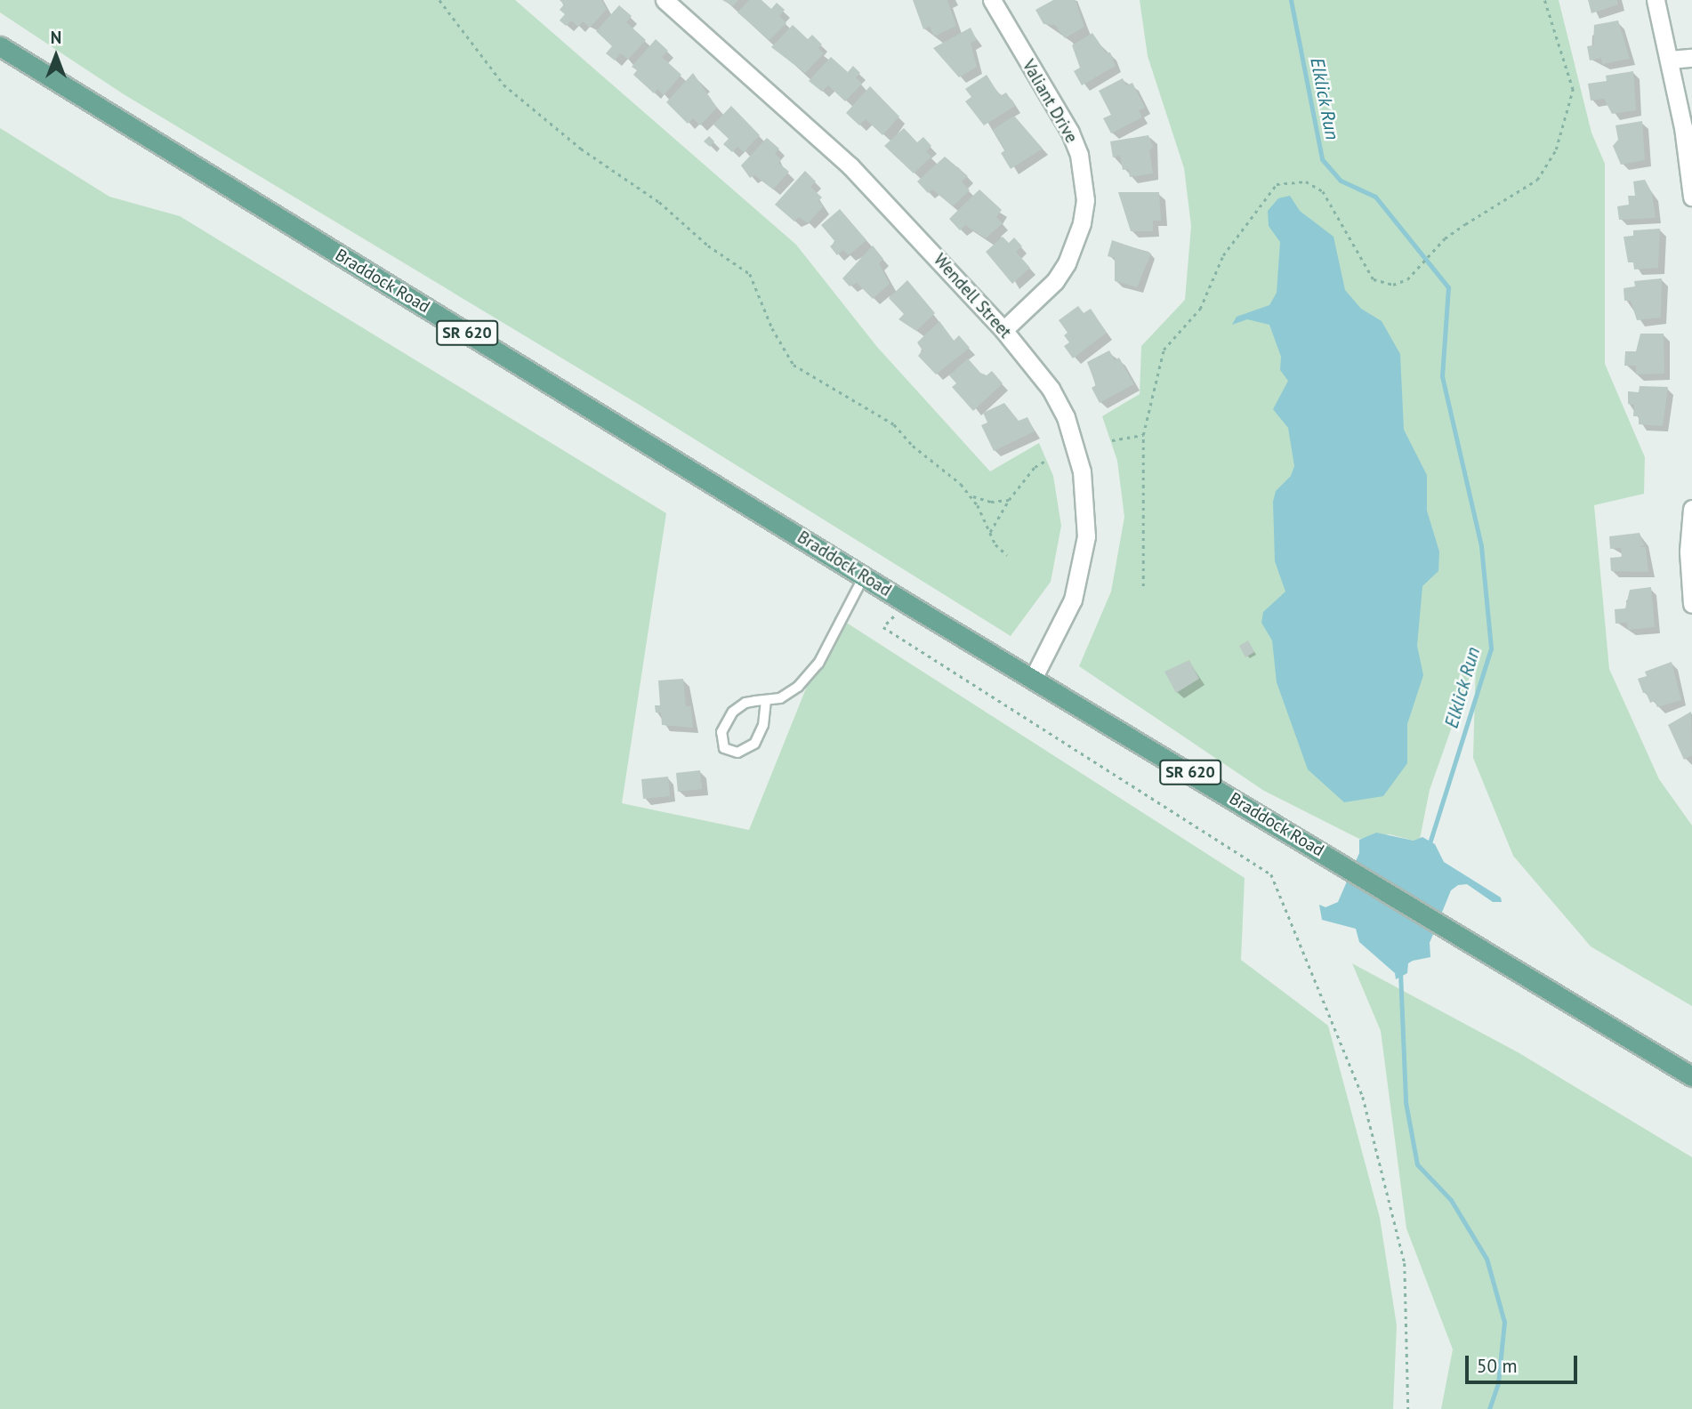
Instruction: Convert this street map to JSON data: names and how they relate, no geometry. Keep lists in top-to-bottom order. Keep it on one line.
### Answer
{"streets":{"main road":["Braddock Road","SR 620"],"street":["Valiant Drive","Wendell Street"]},"crossings":[["Valiant Drive","Wendell Street"],["Braddock Road","Wendell Street"]],"water":["Elklick Run"],"scale_bar":"50 m","north":"top"}
